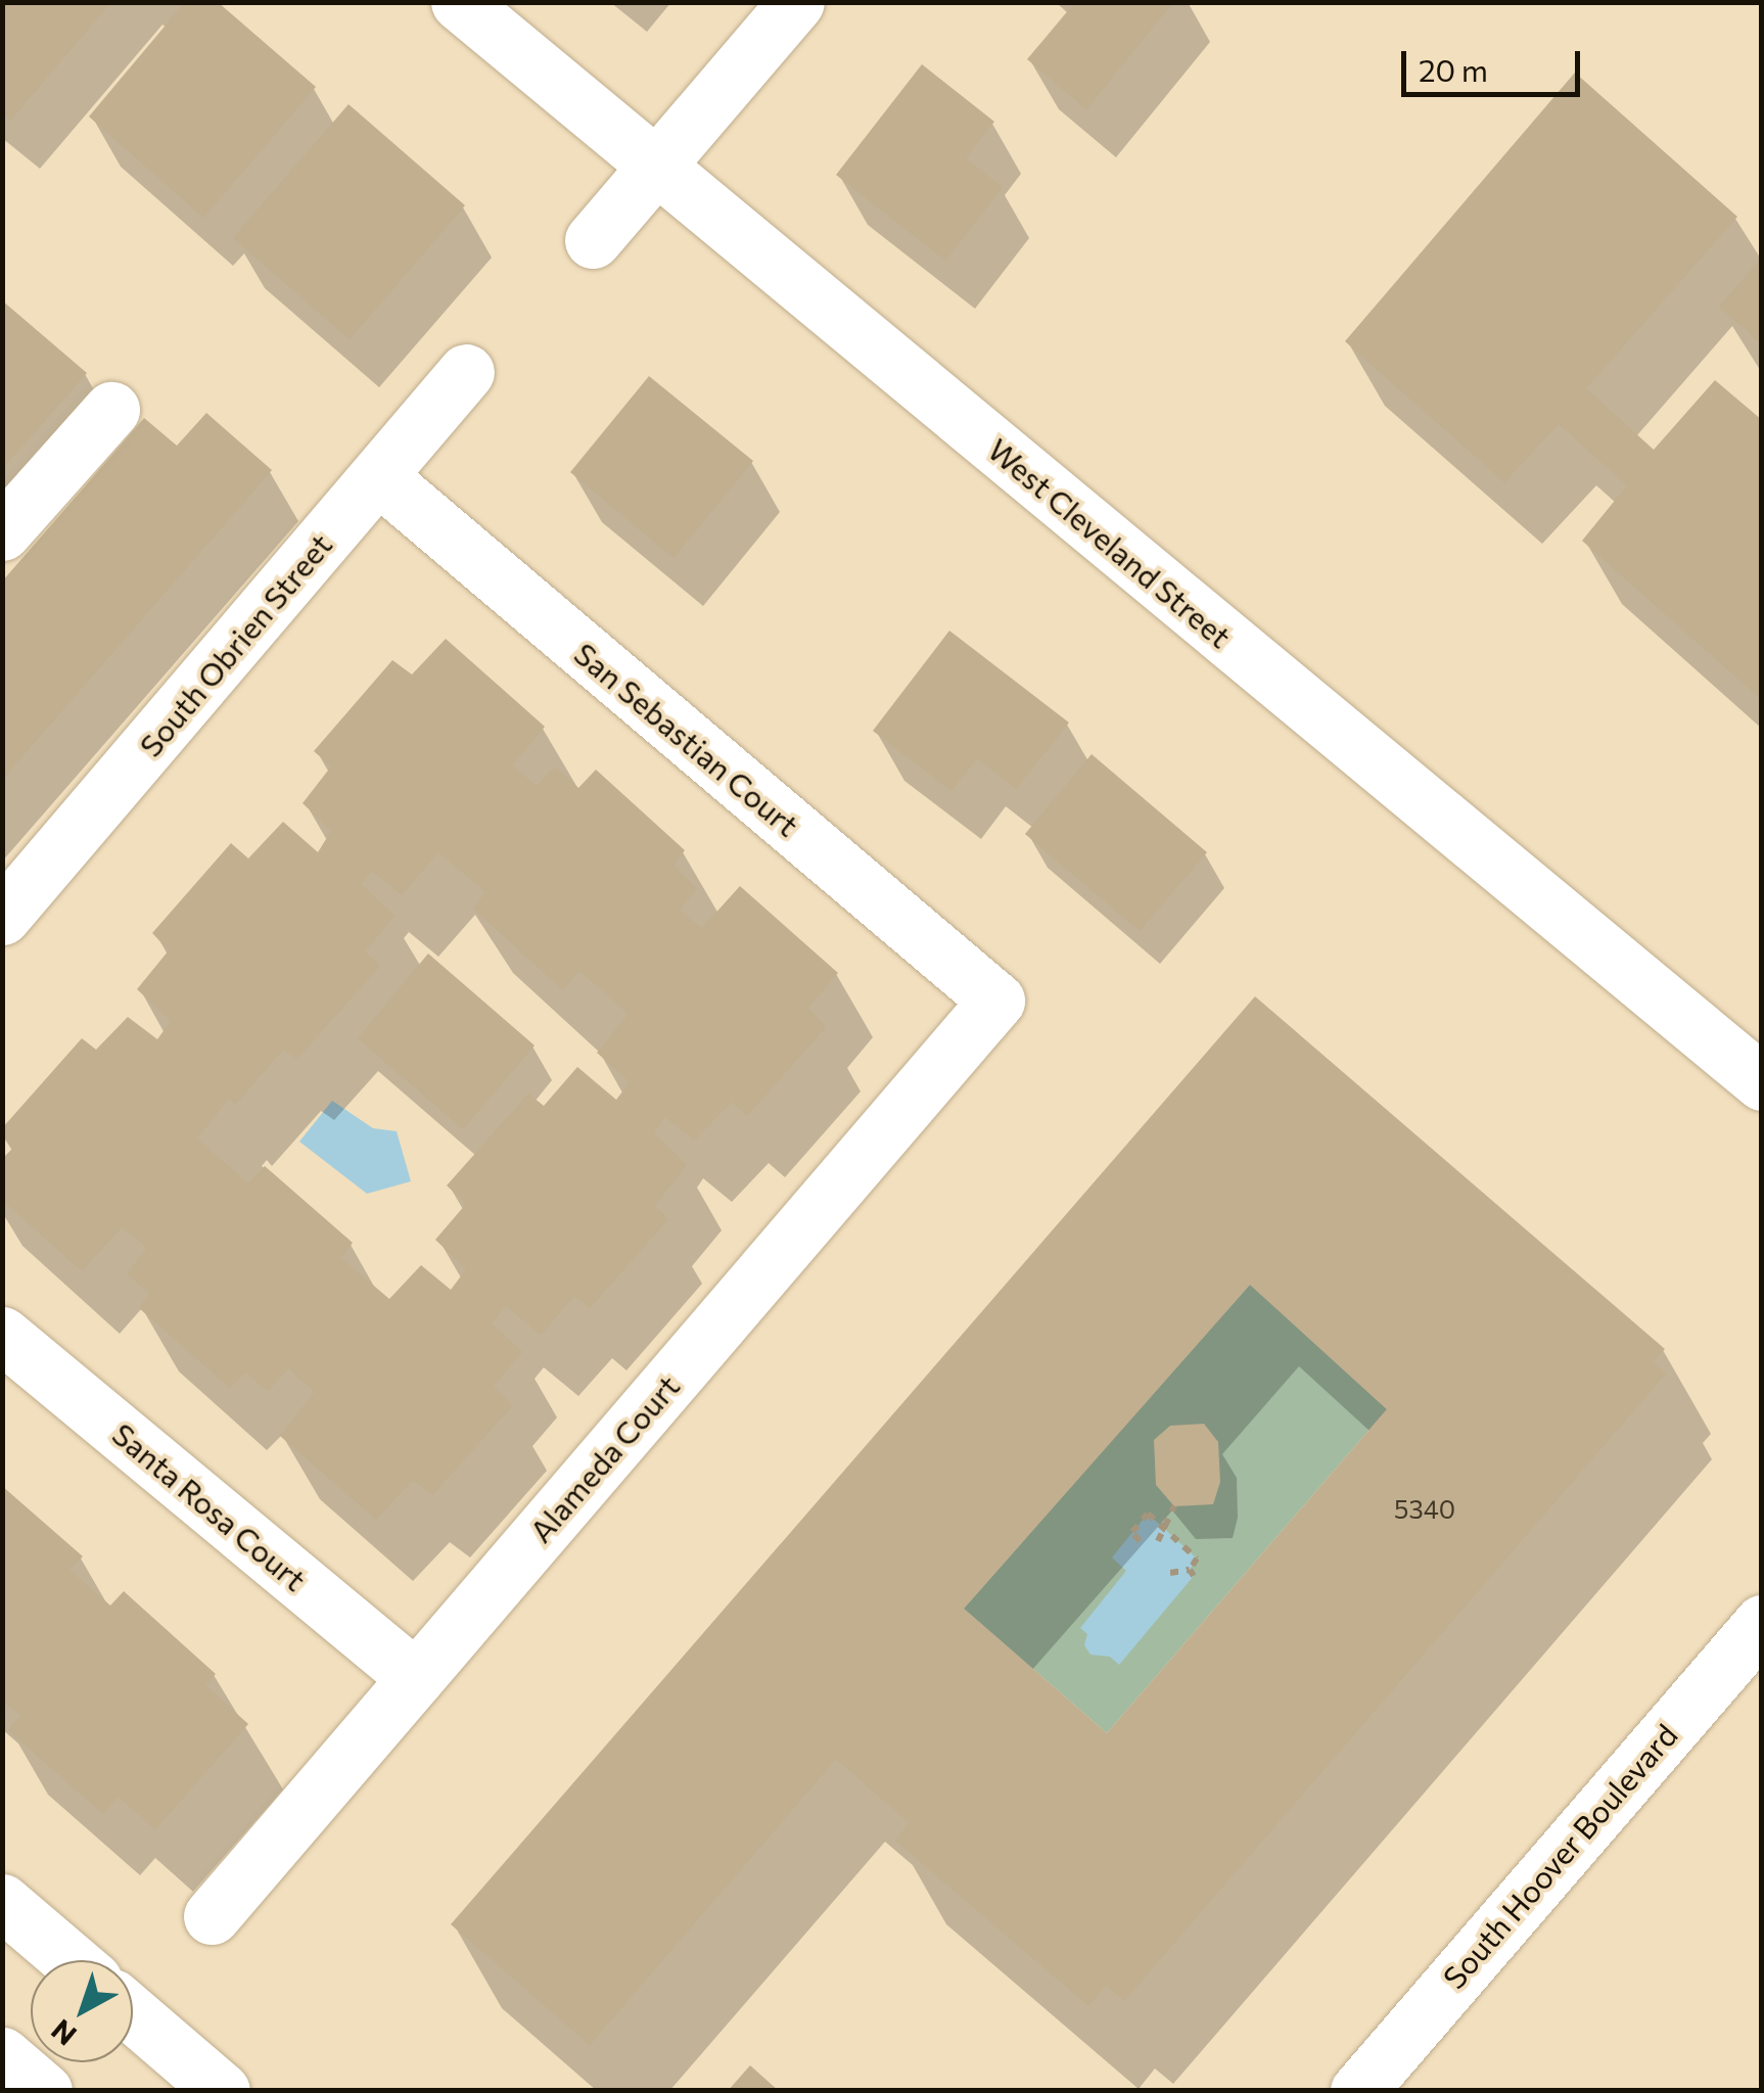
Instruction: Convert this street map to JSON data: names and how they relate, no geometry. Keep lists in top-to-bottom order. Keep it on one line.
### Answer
{"streets":{"street":["West Cleveland Street","South Obrien Street","San Sebastian Court","Alameda Court","Santa Rosa Court","South Hoover Boulevard"]},"crossings":[["South Obrien Street","San Sebastian Court"],["San Sebastian Court","Alameda Court"],["Alameda Court","Santa Rosa Court"]],"house_numbers":["5340"],"scale_bar":"20 m","north":"bottom left"}
